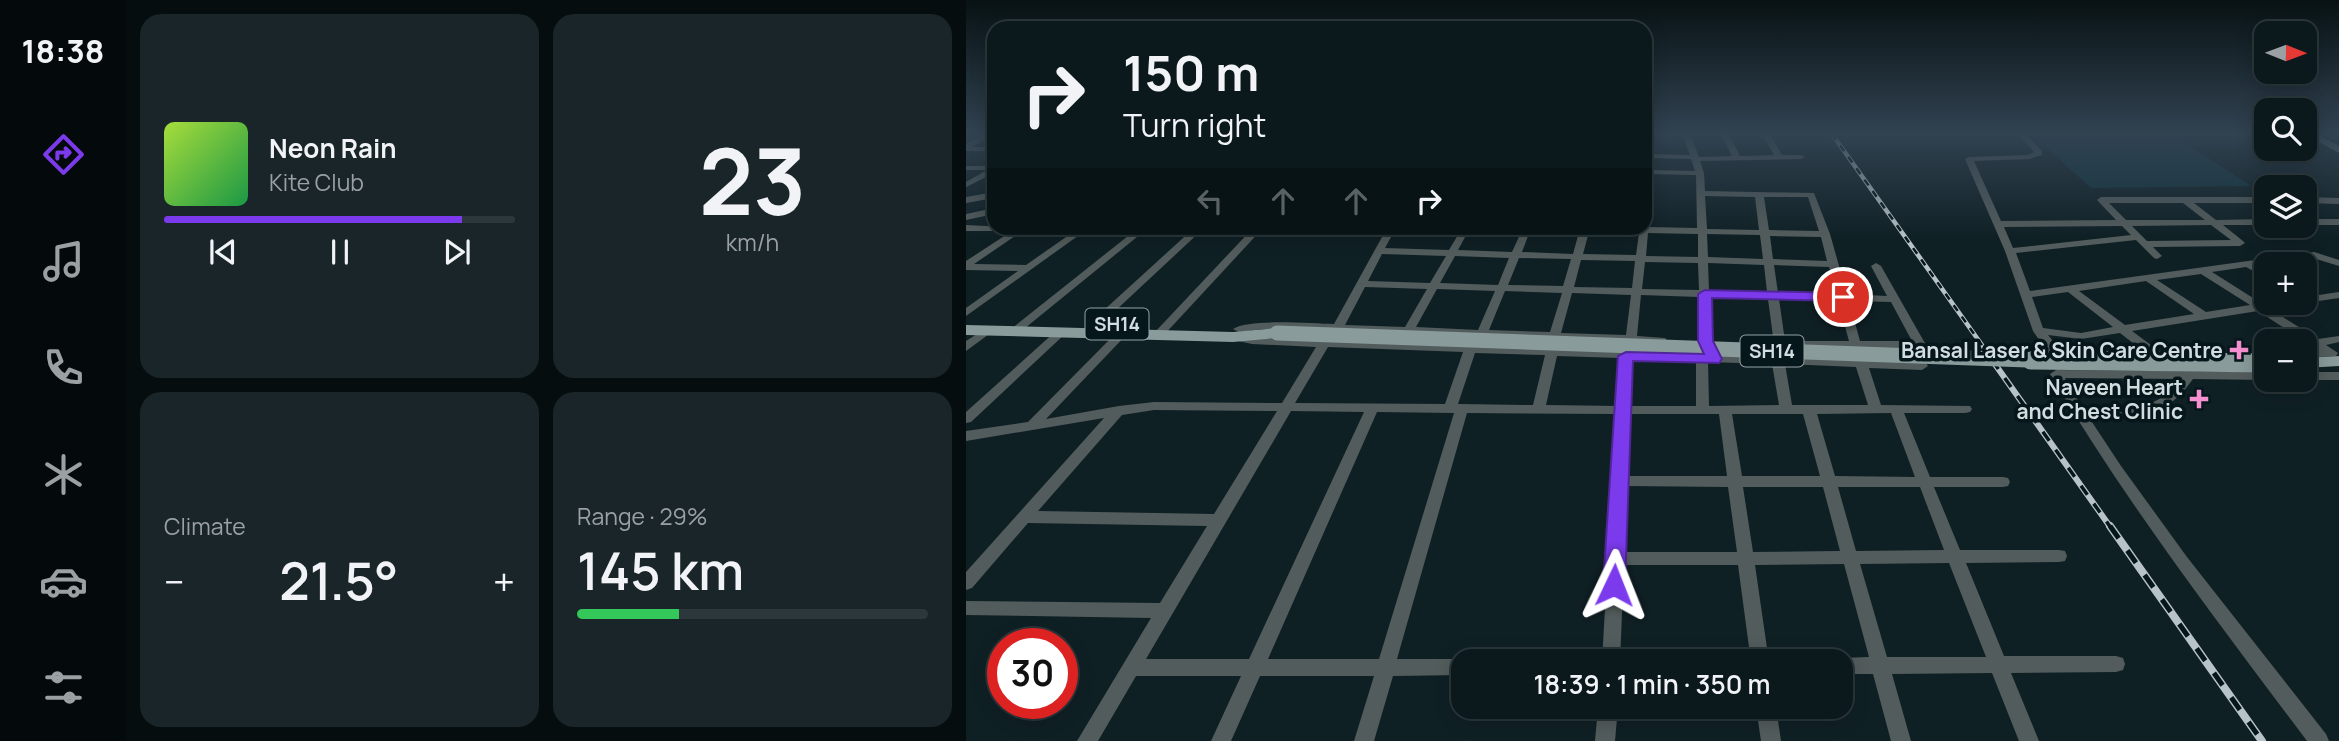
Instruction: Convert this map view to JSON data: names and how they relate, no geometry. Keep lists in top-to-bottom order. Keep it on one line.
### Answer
{"streets":{"main road":["SH14"]},"places":{"health":["Bansal Laser & Skin Care Centre","Naveen Heart and Chest Clinic"]},"north":"right","page":{"tabs":"18:38","tile":[["23","km/h"],"Climate",["Range · 29%","145 km"]],"map_buttons":["+","−"],"turn":["150 m","Turn right"],"song":["Neon Rain","Kite Club"],"heat":["−","21.5°","+"],"limit":"30","trip":"18:39 · 1 min · 350 m"}}
